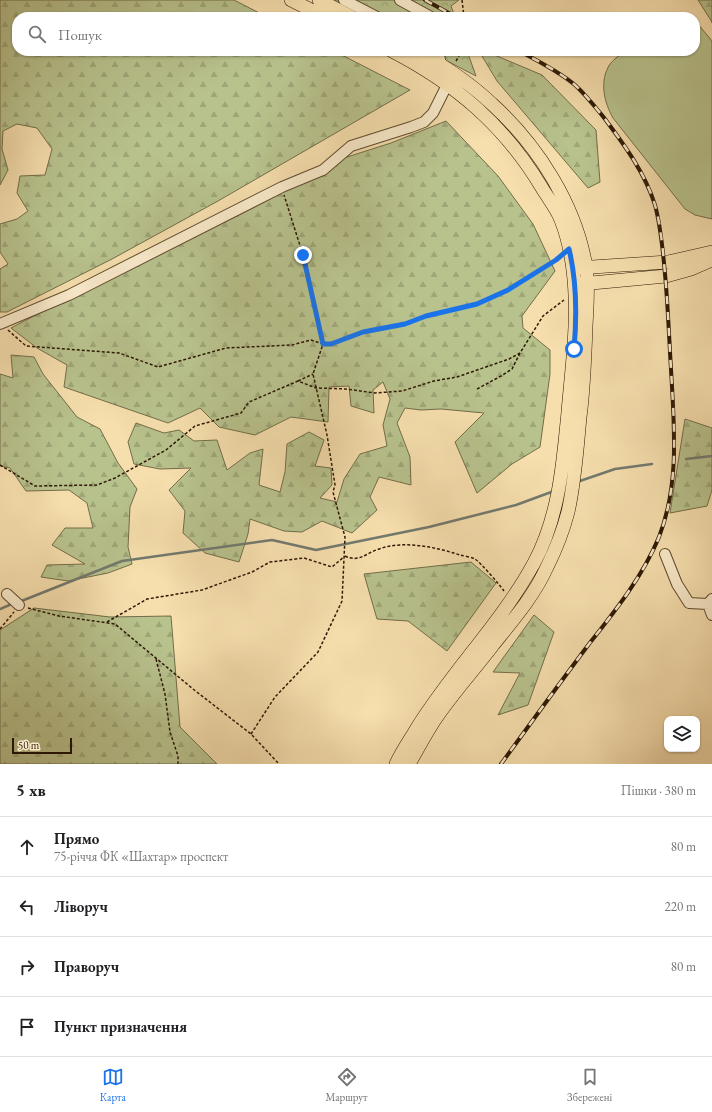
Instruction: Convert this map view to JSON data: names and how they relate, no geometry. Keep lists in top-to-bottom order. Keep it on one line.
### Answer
{"scale_bar":"50 m","page":{"search":"Пошук","scale":"50 m","heading":["5 хв","Пішки · 380 m"],"list":[["Прямо","75-річчя ФК «Шахтар» проспект","80 m"],["Ліворуч","220 m"],["Праворуч","80 m"],"Пункт призначення"],"nav":["Карта","Маршрут","Збережені"]}}
